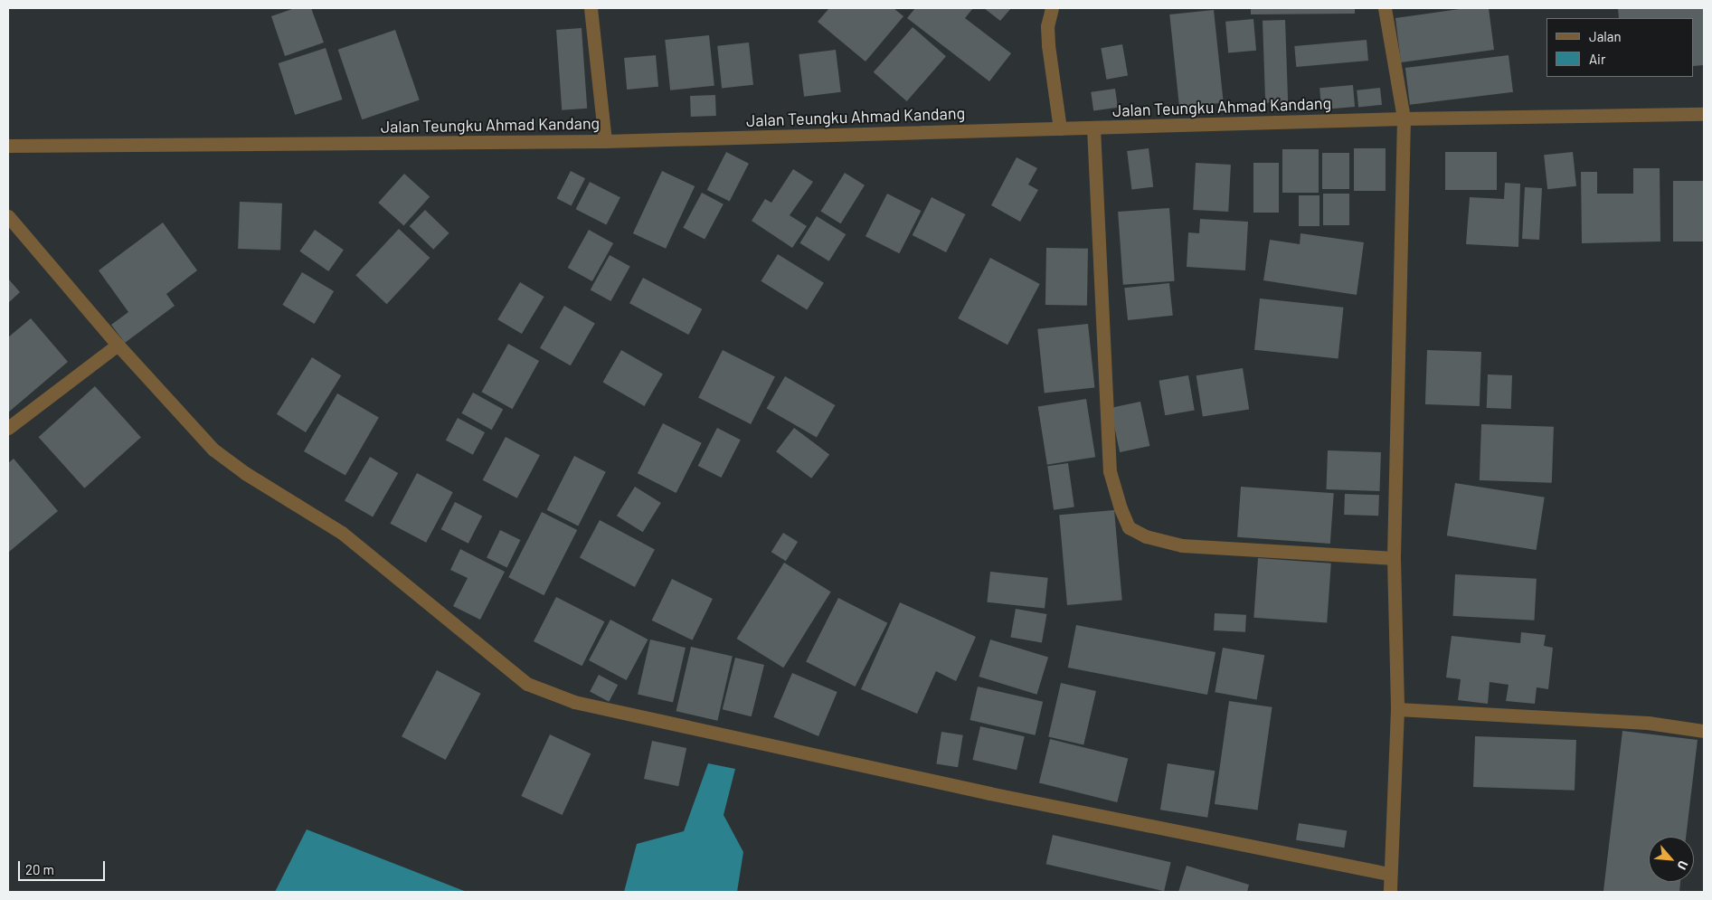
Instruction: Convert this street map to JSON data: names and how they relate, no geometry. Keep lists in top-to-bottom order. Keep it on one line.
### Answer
{"streets":{"street":["Jalan Teungku Ahmad Kandang"]},"legend":["Jalan","Air"],"scale_bar":"20 m","north":"bottom right"}
